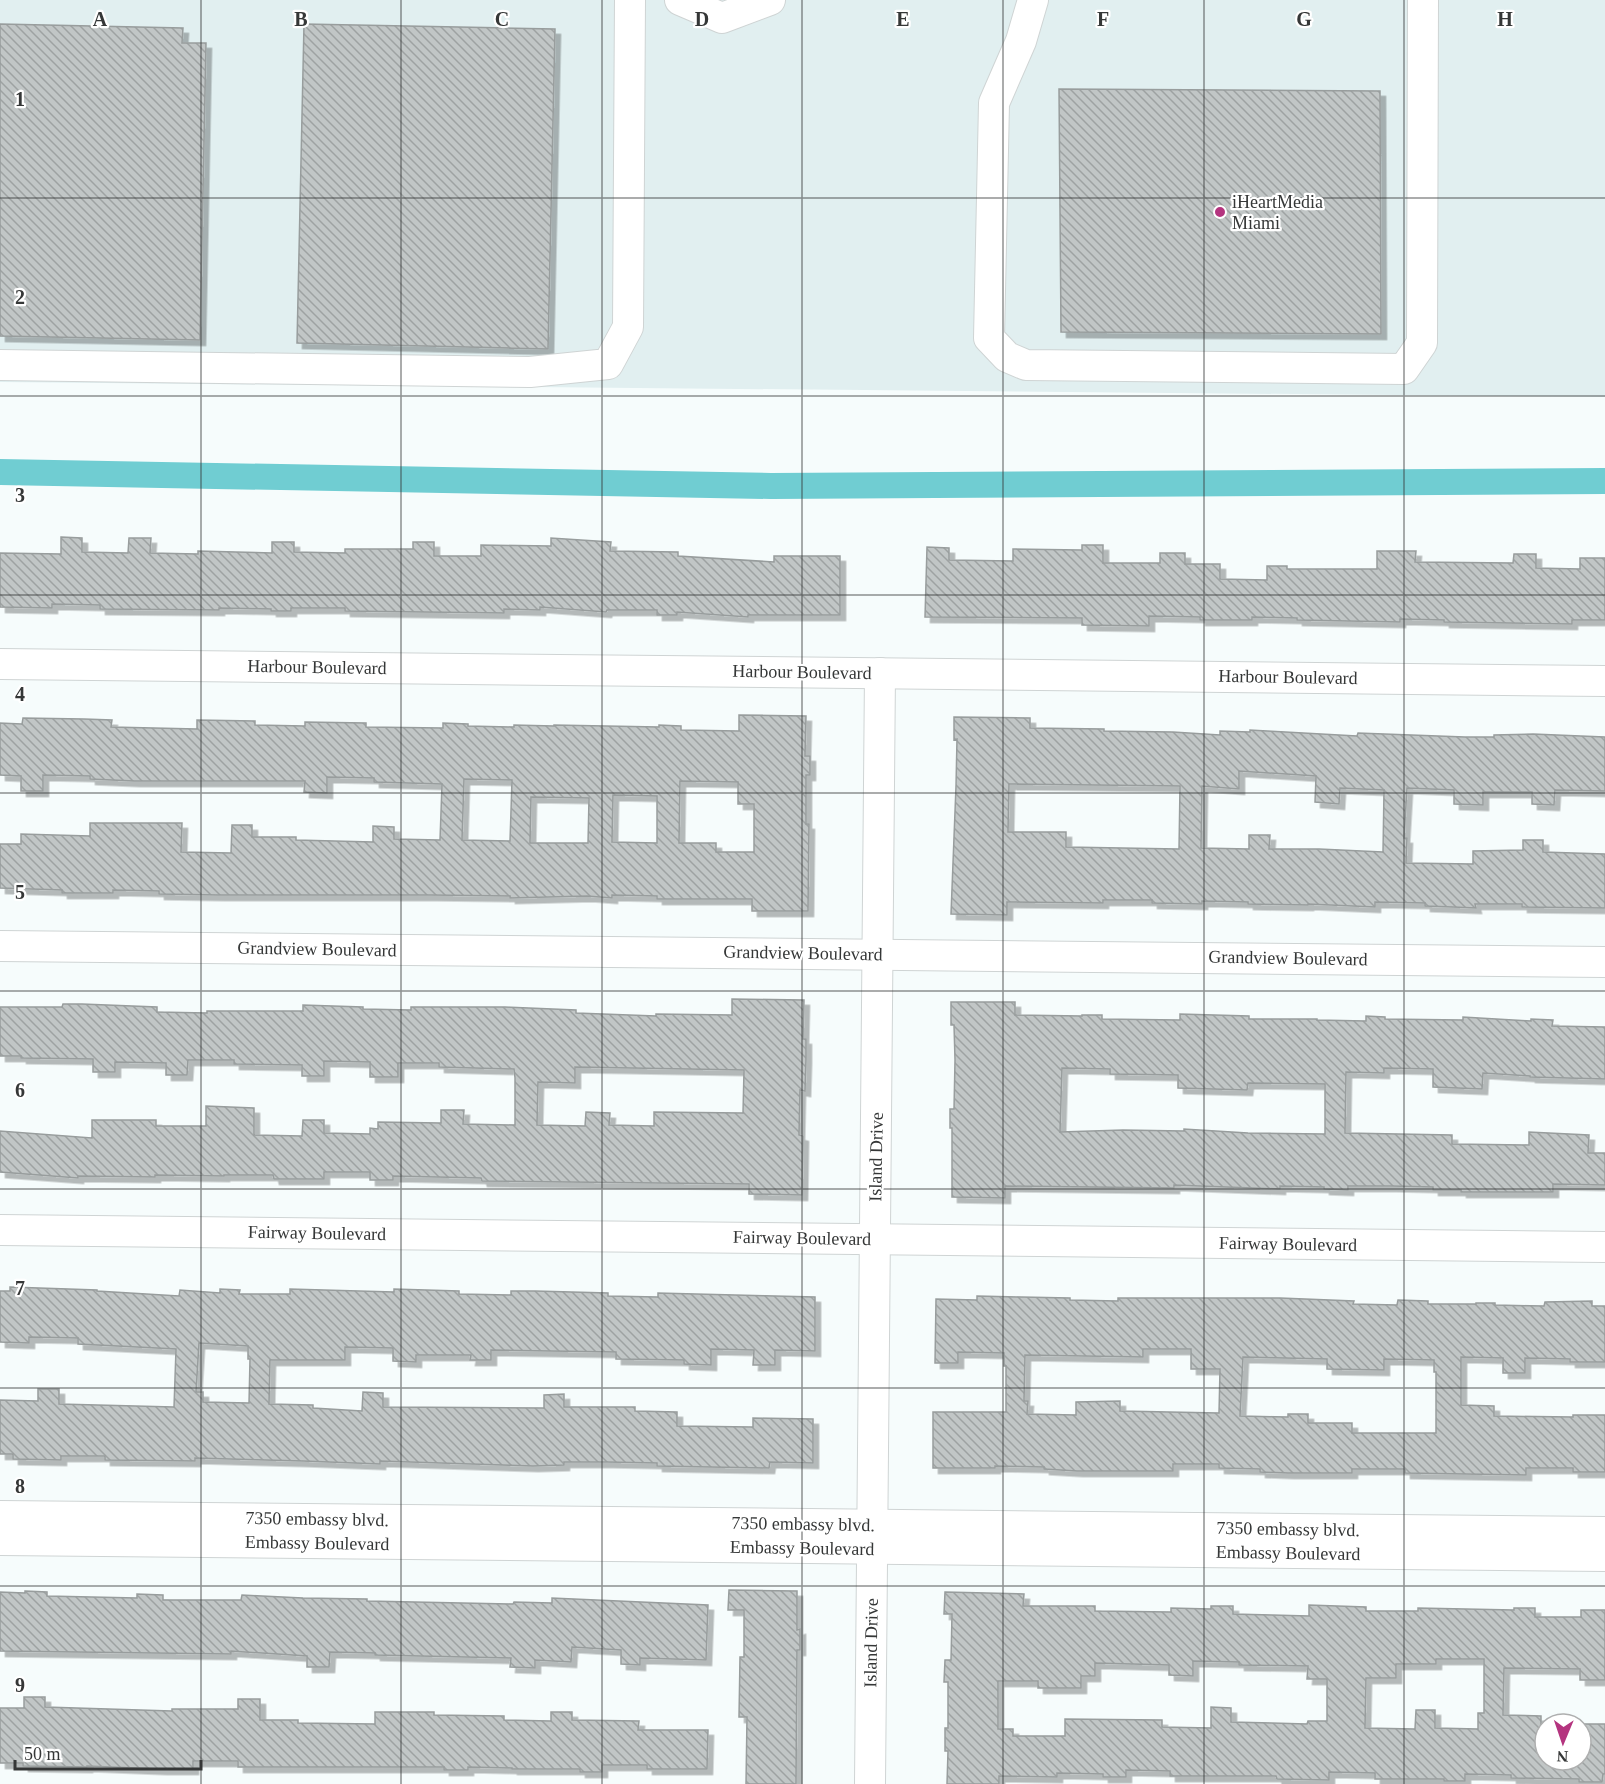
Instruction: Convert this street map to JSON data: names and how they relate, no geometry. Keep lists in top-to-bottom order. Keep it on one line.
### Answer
{"streets":{"street":["Harbour Boulevard","Grandview Boulevard","Island Drive","Fairway Boulevard","7350 embassy blvd.","Embassy Boulevard"]},"crossings":[["Harbour Boulevard","Island Drive"],["Grandview Boulevard","Island Drive"],["Island Drive","Fairway Boulevard"],["Island Drive","7350 embassy blvd."],["Island Drive","Embassy Boulevard"],["7350 embassy blvd.","Embassy Boulevard"]],"places":["iHeartMedia Miami"],"scale_bar":"50 m","north":"bottom","grid":{"columns":["A","B","C","D","E","F","G","H"],"rows":["1","2","3","4","5","6","7","8","9"]}}
